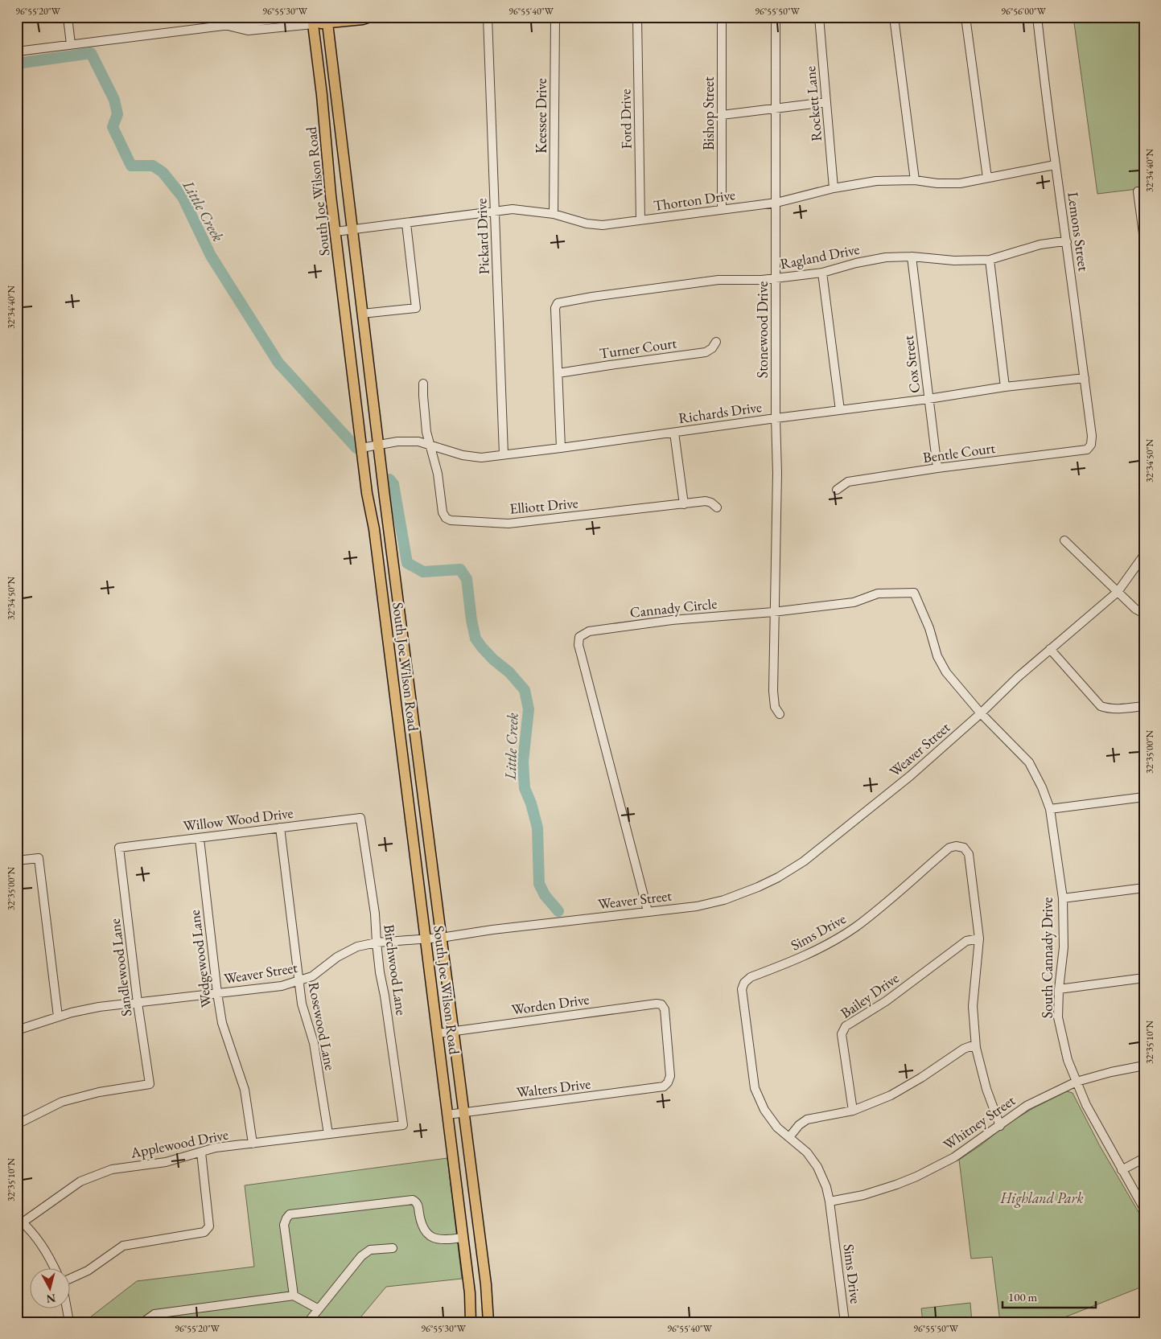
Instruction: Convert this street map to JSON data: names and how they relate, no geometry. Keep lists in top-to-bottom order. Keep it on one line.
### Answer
{"streets":{"main road":["South Joe Wilson Road"],"street":["Rockett Lane","Bishop Street","Keessee Drive","Ford Drive","Thorton Drive","Lemons Street","Pickard Drive","Ragland Drive","Stonewood Drive","Turner Court","Cox Street","Richards Drive","Bentle Court","Elliott Drive","Cannady Circle","Weaver Street","Willow Wood Drive","Sims Drive","South Cannady Drive","Wedgewood Lane","Sandlewood Lane","Birchwood Lane","Bailey Drive","Worden Drive","Rosewood Lane","Walters Drive","Whitney Street","Applewood Drive"]},"crossings":[["Rockett Lane","Thorton Drive"],["Bishop Street","Thorton Drive"],["Keessee Drive","Thorton Drive"],["Ford Drive","Thorton Drive"],["South Joe Wilson Road","Thorton Drive"],["South Joe Wilson Road","Richards Drive"],["South Joe Wilson Road","Weaver Street"],["South Joe Wilson Road","Worden Drive"],["South Joe Wilson Road","Walters Drive"],["Thorton Drive","Lemons Street"],["Thorton Drive","Pickard Drive"],["Thorton Drive","Stonewood Drive"],["Lemons Street","Ragland Drive"],["Lemons Street","Richards Drive"],["Lemons Street","Bentle Court"],["Pickard Drive","Richards Drive"],["Ragland Drive","Stonewood Drive"],["Ragland Drive","Turner Court"],["Ragland Drive","Cox Street"],["Stonewood Drive","Richards Drive"],["Stonewood Drive","Cannady Circle"],["Cox Street","Richards Drive"],["Cox Street","Bentle Court"],["Richards Drive","Elliott Drive"],["Cannady Circle","Weaver Street"],["Cannady Circle","South Cannady Drive"],["Weaver Street","South Cannady Drive"],["Weaver Street","Wedgewood Lane"],["Weaver Street","Sandlewood Lane"],["Weaver Street","Birchwood Lane"],["Weaver Street","Rosewood Lane"],["Willow Wood Drive","Wedgewood Lane"],["Willow Wood Drive","Sandlewood Lane"],["Willow Wood Drive","Birchwood Lane"],["Willow Wood Drive","Rosewood Lane"],["Sims Drive","Bailey Drive"],["Sims Drive","Whitney Street"],["South Cannady Drive","Whitney Street"],["Wedgewood Lane","Applewood Drive"],["Birchwood Lane","Applewood Drive"],["Worden Drive","Walters Drive"],["Rosewood Lane","Applewood Drive"]],"water":["Little Creek"],"parks":["Highland Park"],"scale_bar":"100 m","north":"bottom","coordinates":["96°55'20\"W","96°55'30\"W","96°55'40\"W","96°55'50\"W","96°56'00\"W","32°34'40\"N","32°34'50\"N","32°35'00\"N","32°35'10\"N"]}
